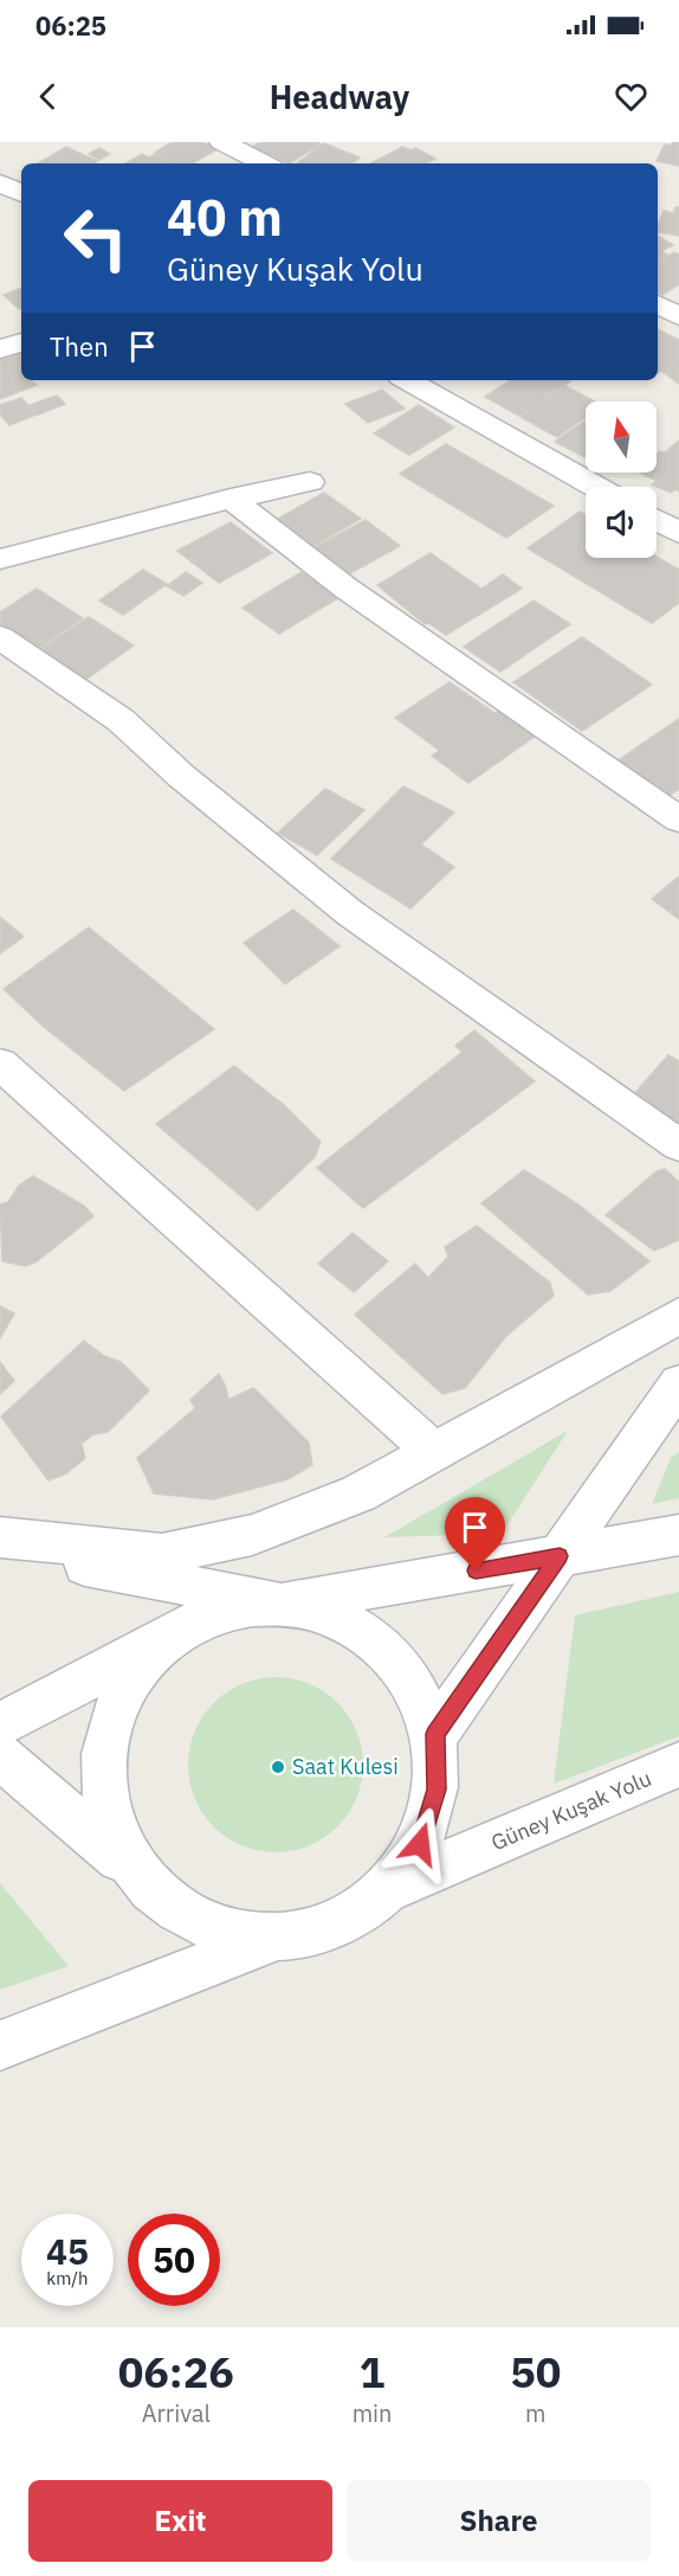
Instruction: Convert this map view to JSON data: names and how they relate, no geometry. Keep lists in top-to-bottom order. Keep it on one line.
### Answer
{"streets":{"street":["Güney Kuşak Yolu"]},"places":["Saat Kulesi"],"north":"top","page":{"status":"06:25","header":"Headway","turn":["40 m","Güney Kuşak Yolu"],"then":"Then","speed":"45 km/h","limit":"50","eta":["06:26","Arrival","1","min","50","m"],"buttons":["Exit","Share"]}}
